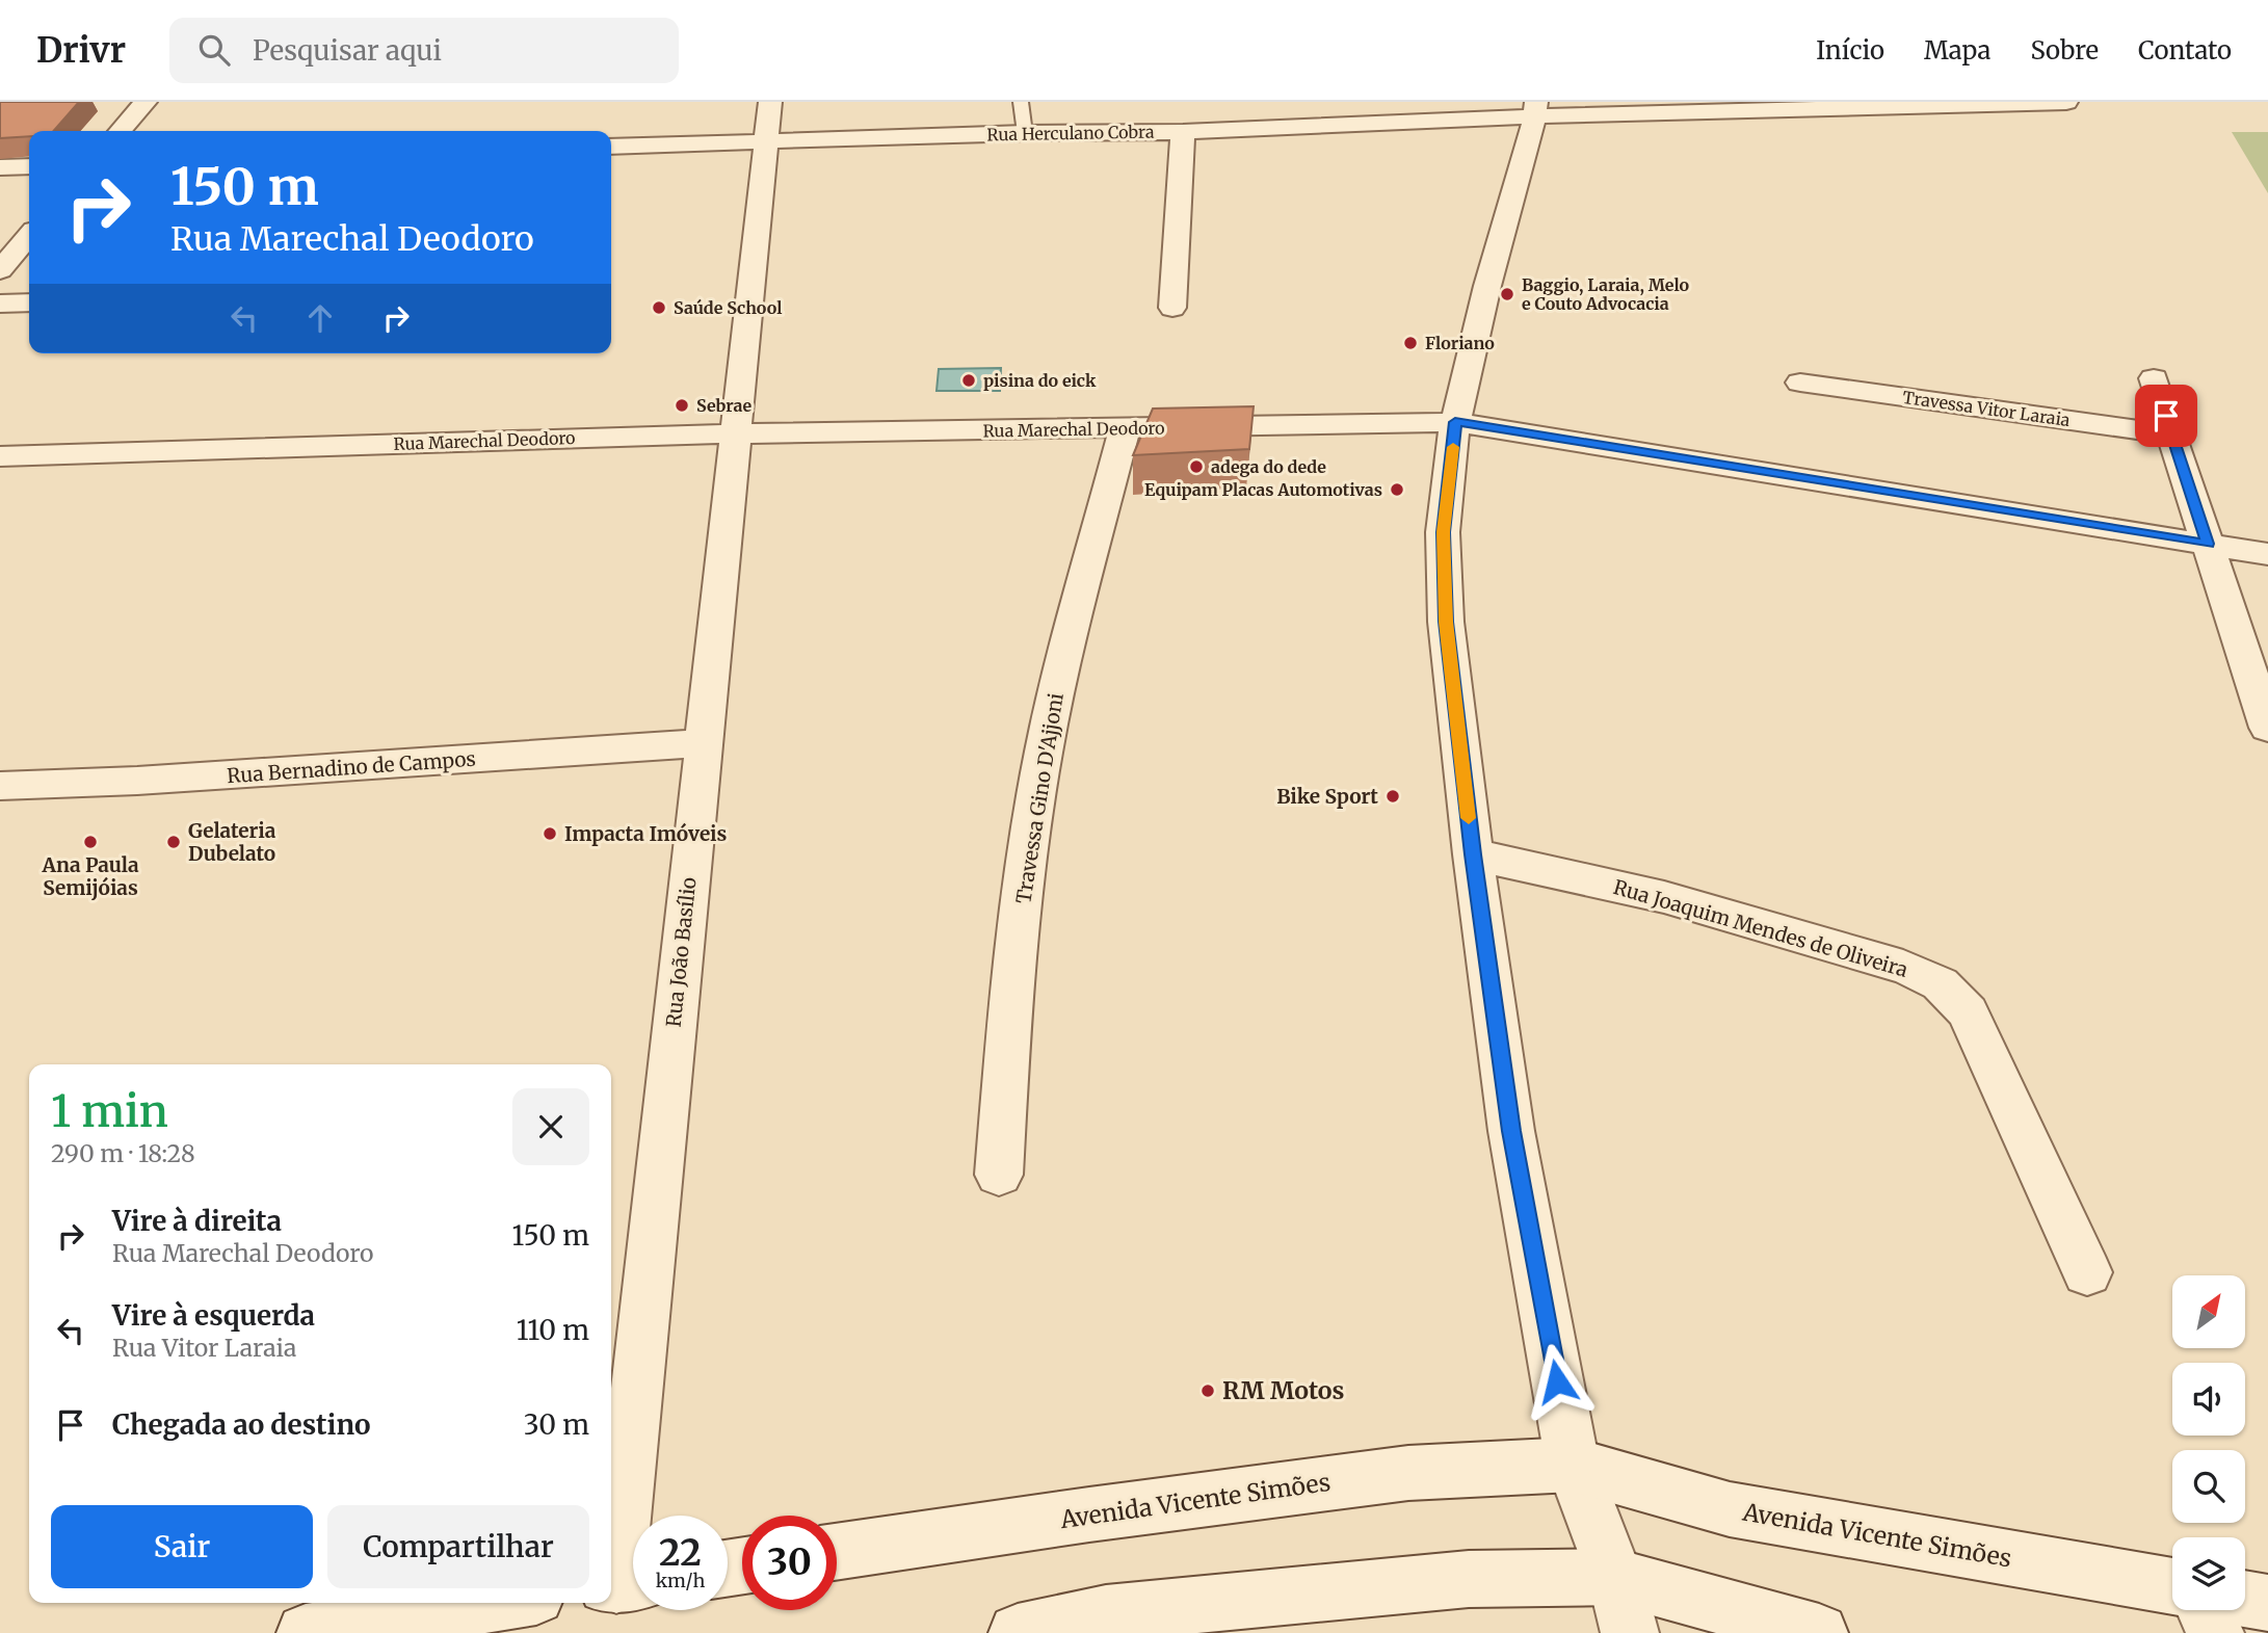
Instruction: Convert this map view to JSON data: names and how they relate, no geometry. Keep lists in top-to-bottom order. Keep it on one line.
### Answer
{"streets":{"street":["Rua Herculano Cobra","Travessa Vitor Laraia","Rua Marechal Deodoro","Rua Bernadino de Campos","Travessa Gino D'Ajjoni","Rua Joaquim Mendes de Oliveira","Rua João Basílio","Avenida Vicente Simões"]},"crossings":[["Rua Herculano Cobra","Rua João Basílio"],["Rua Marechal Deodoro","Travessa Gino D'Ajjoni"],["Rua Marechal Deodoro","Rua João Basílio"],["Rua Bernadino de Campos","Rua João Basílio"]],"places":["Baggio, Laraia, Melo e Couto Advocacia","Saúde School","Floriano","pisina do eick","Sebrae","adega do dede","Equipam Placas Automotivas","Bike Sport","Impacta Imóveis","Ana Paula Semijóias","Gelateria Dubelato","RM Motos"],"north":"top right","page":{"header":"Drivr","search":"Pesquisar aqui","nav":["Início","Mapa","Sobre","Contato"],"turn":["150 m","Rua Marechal Deodoro"],"heading":["1 min","290 m · 18:28"],"list":[{"name":"Vire à direita","note":"Rua Marechal Deodoro","value":"150 m"},{"name":"Vire à esquerda","note":"Rua Vitor Laraia","value":"110 m"},{"name":"Chegada ao destino","value":"30 m"}],"buttons":["Sair","Compartilhar"],"speed":"22 km/h","limit":"30"}}
